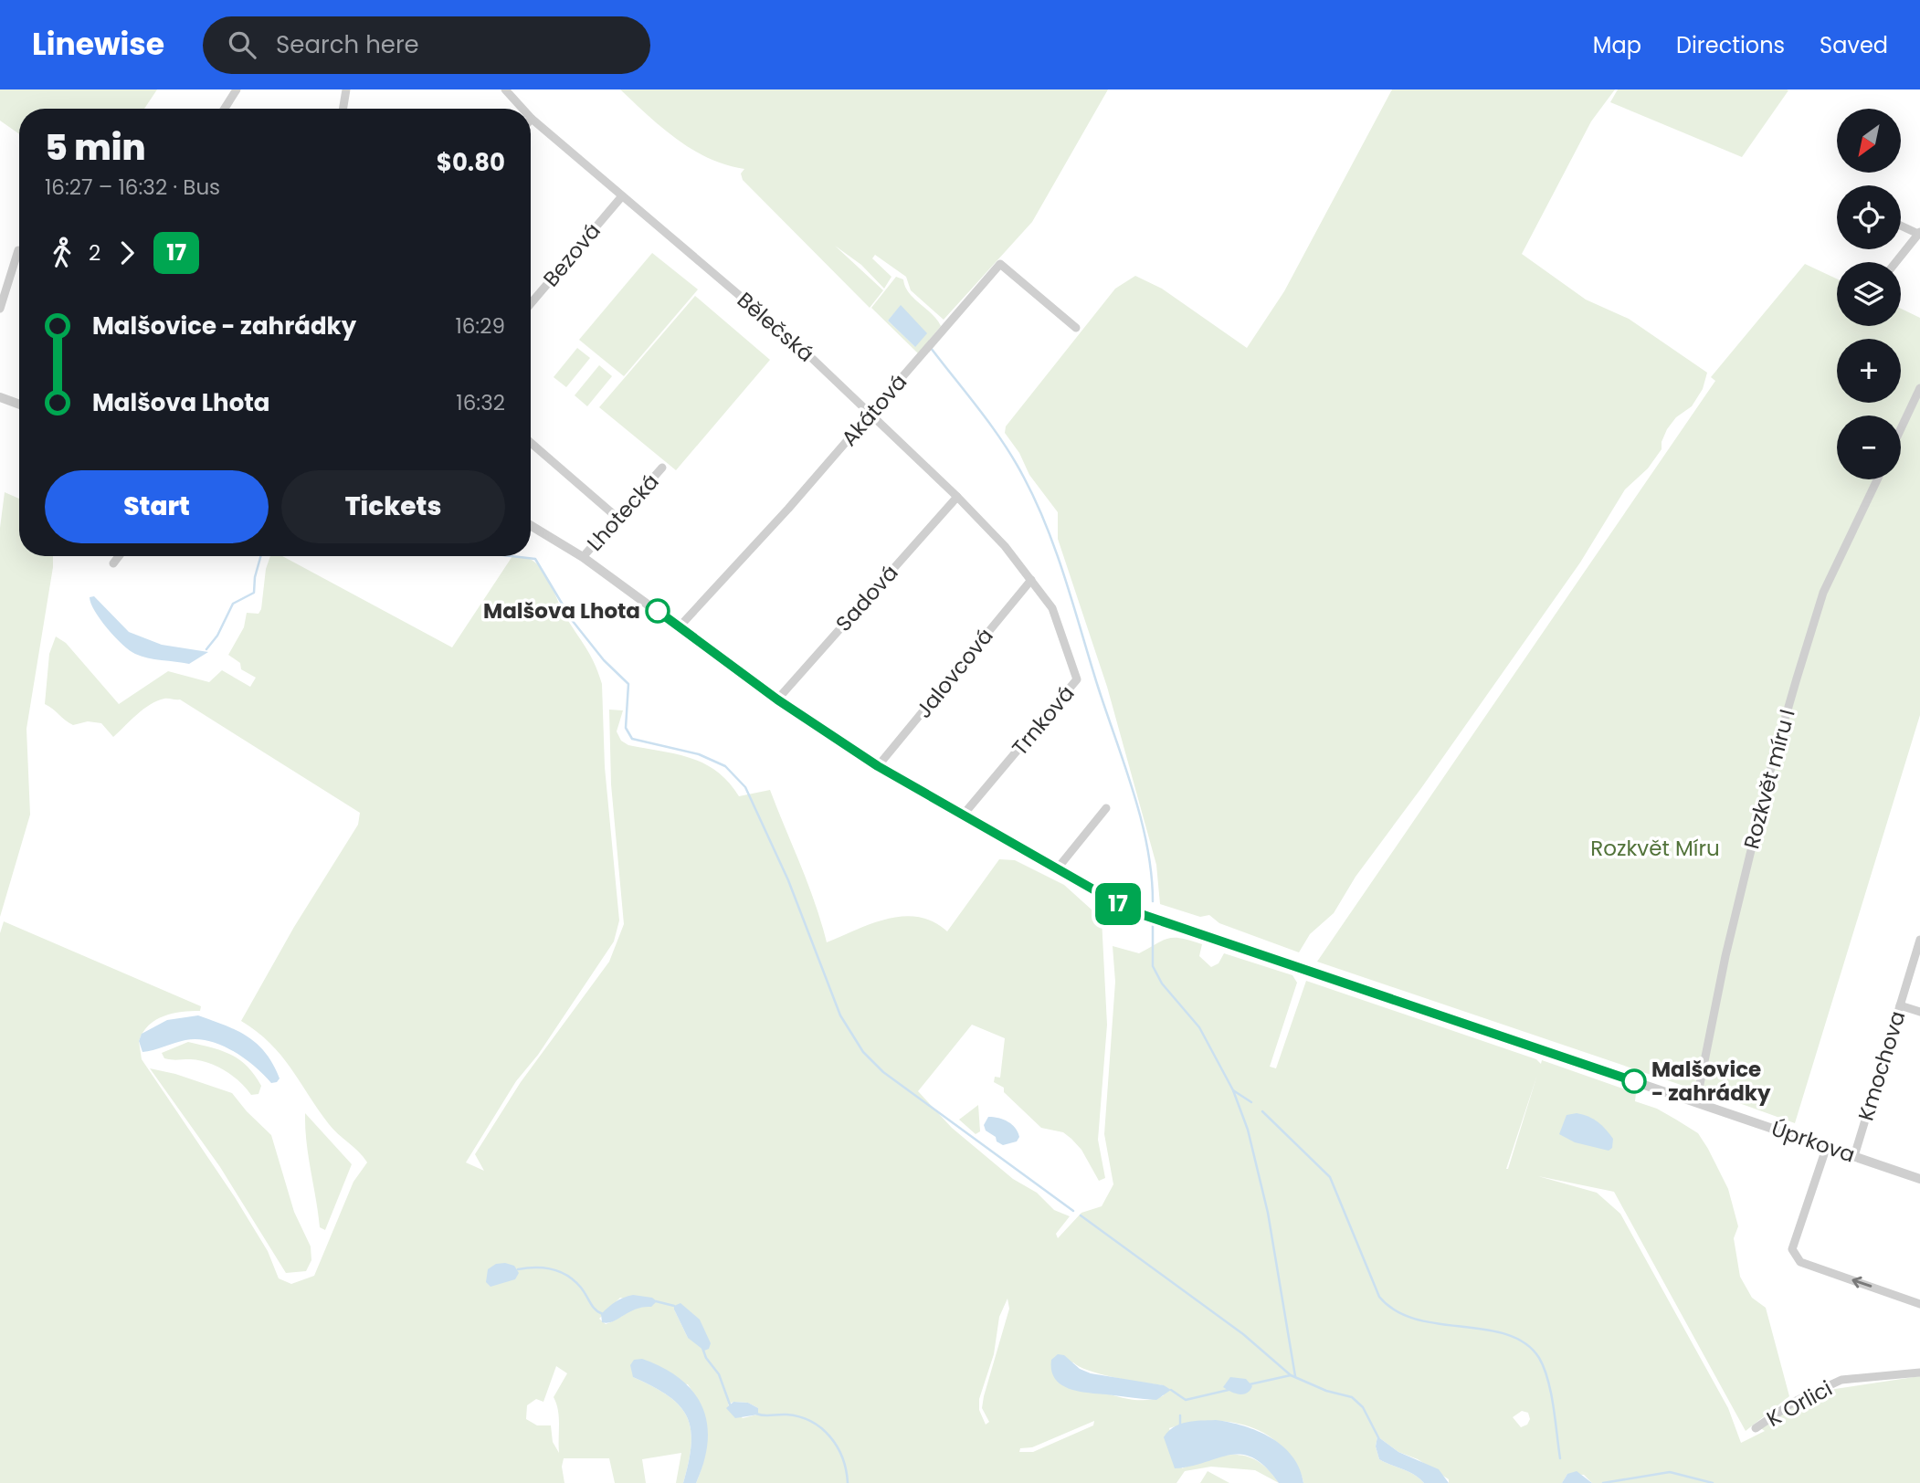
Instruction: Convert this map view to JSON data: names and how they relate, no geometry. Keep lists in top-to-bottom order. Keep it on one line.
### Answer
{"streets":{"street":["Bezová","Bělečská","Akátová","Lhotecká","Sadová","Jalovcová","Trnková","Rozkvět míru I","Kmochova","Úprkova","K Orlici"]},"crossings":[["Bezová","Bělečská"],["Bělečská","Akátová"],["Bělečská","Sadová"],["Bělečská","Jalovcová"],["Bělečská","Trnková"],["Akátová","Lhotecká"],["Lhotecká","Sadová"],["Lhotecká","Jalovcová"],["Lhotecká","Trnková"],["Lhotecká","Úprkova"],["Jalovcová","Trnková"],["Rozkvět míru I","Úprkova"],["Kmochova","Úprkova"]],"parks":["Rozkvět Míru"],"places":["Malšova Lhota","Malšovice - zahrádky"],"lines":["bus line 17"],"north":"bottom left","page":{"header":"Linewise","search":"Search here","nav":["Map","Directions","Saved"],"on_map":"17","map_buttons":["+","−"],"heading":["5 min","16:27 – 16:32 · Bus","$0.80"],"legs":["2","17"],"list":[{"name":"Malšovice - zahrádky","value":"16:29"},{"name":"Malšova Lhota","value":"16:32"}],"buttons":["Start","Tickets"]}}
